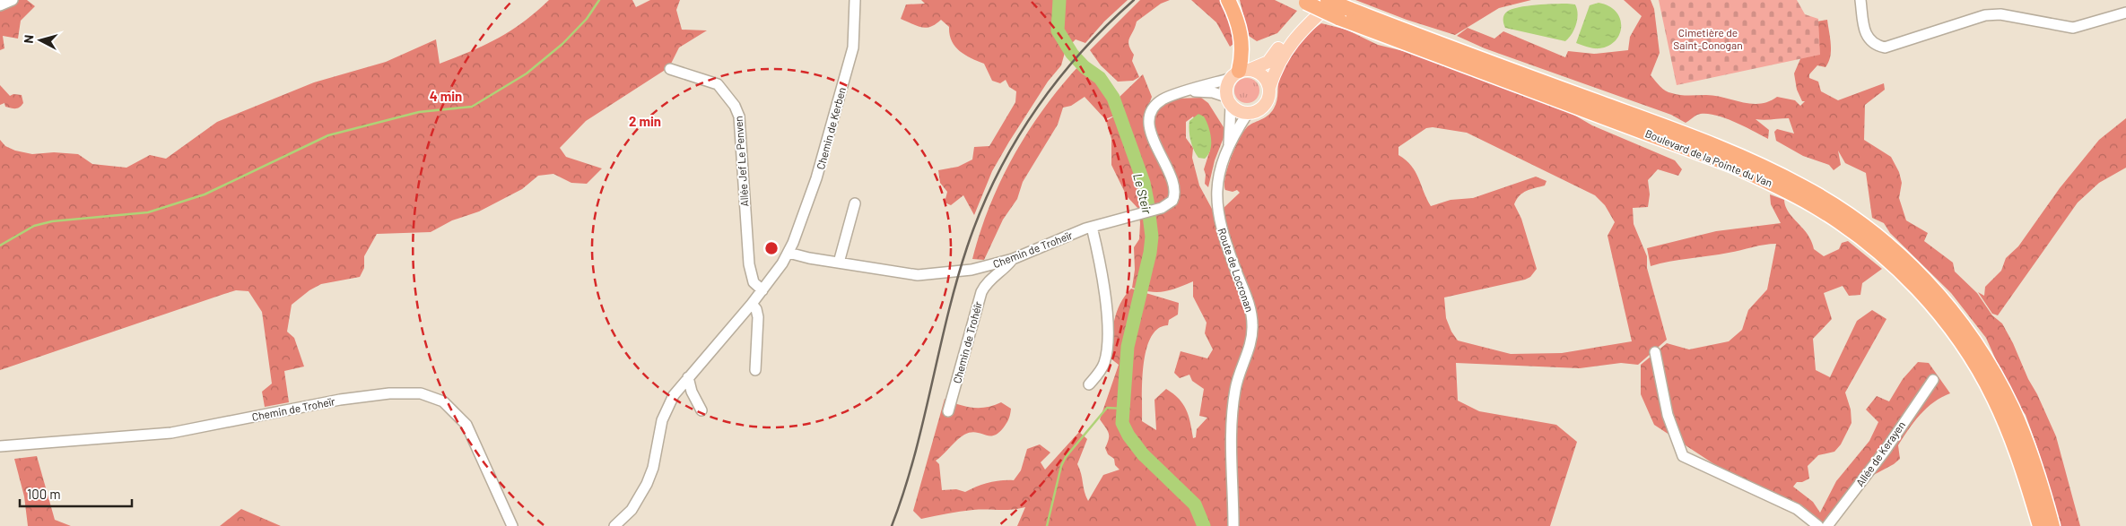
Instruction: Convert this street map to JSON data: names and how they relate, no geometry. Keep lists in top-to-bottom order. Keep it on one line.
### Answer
{"streets":{"highway":["Boulevard de la Pointe du Van"],"street":["Chemin de Kerben","Allée Jef Le Penven","Chemin de Troheïr","Route de Locronan","Chemin de Trohéîr","Allée de Kerayen"]},"crossings":[["Chemin de Kerben","Chemin de Troheïr"],["Chemin de Troheïr","Route de Locronan"],["Chemin de Troheïr","Chemin de Trohéîr"]],"water":["Le Steir"],"parks":["Cimetière de Saint-Conogan"],"scale_bar":"100 m","north":"left","rings":["4 min","2 min"]}
